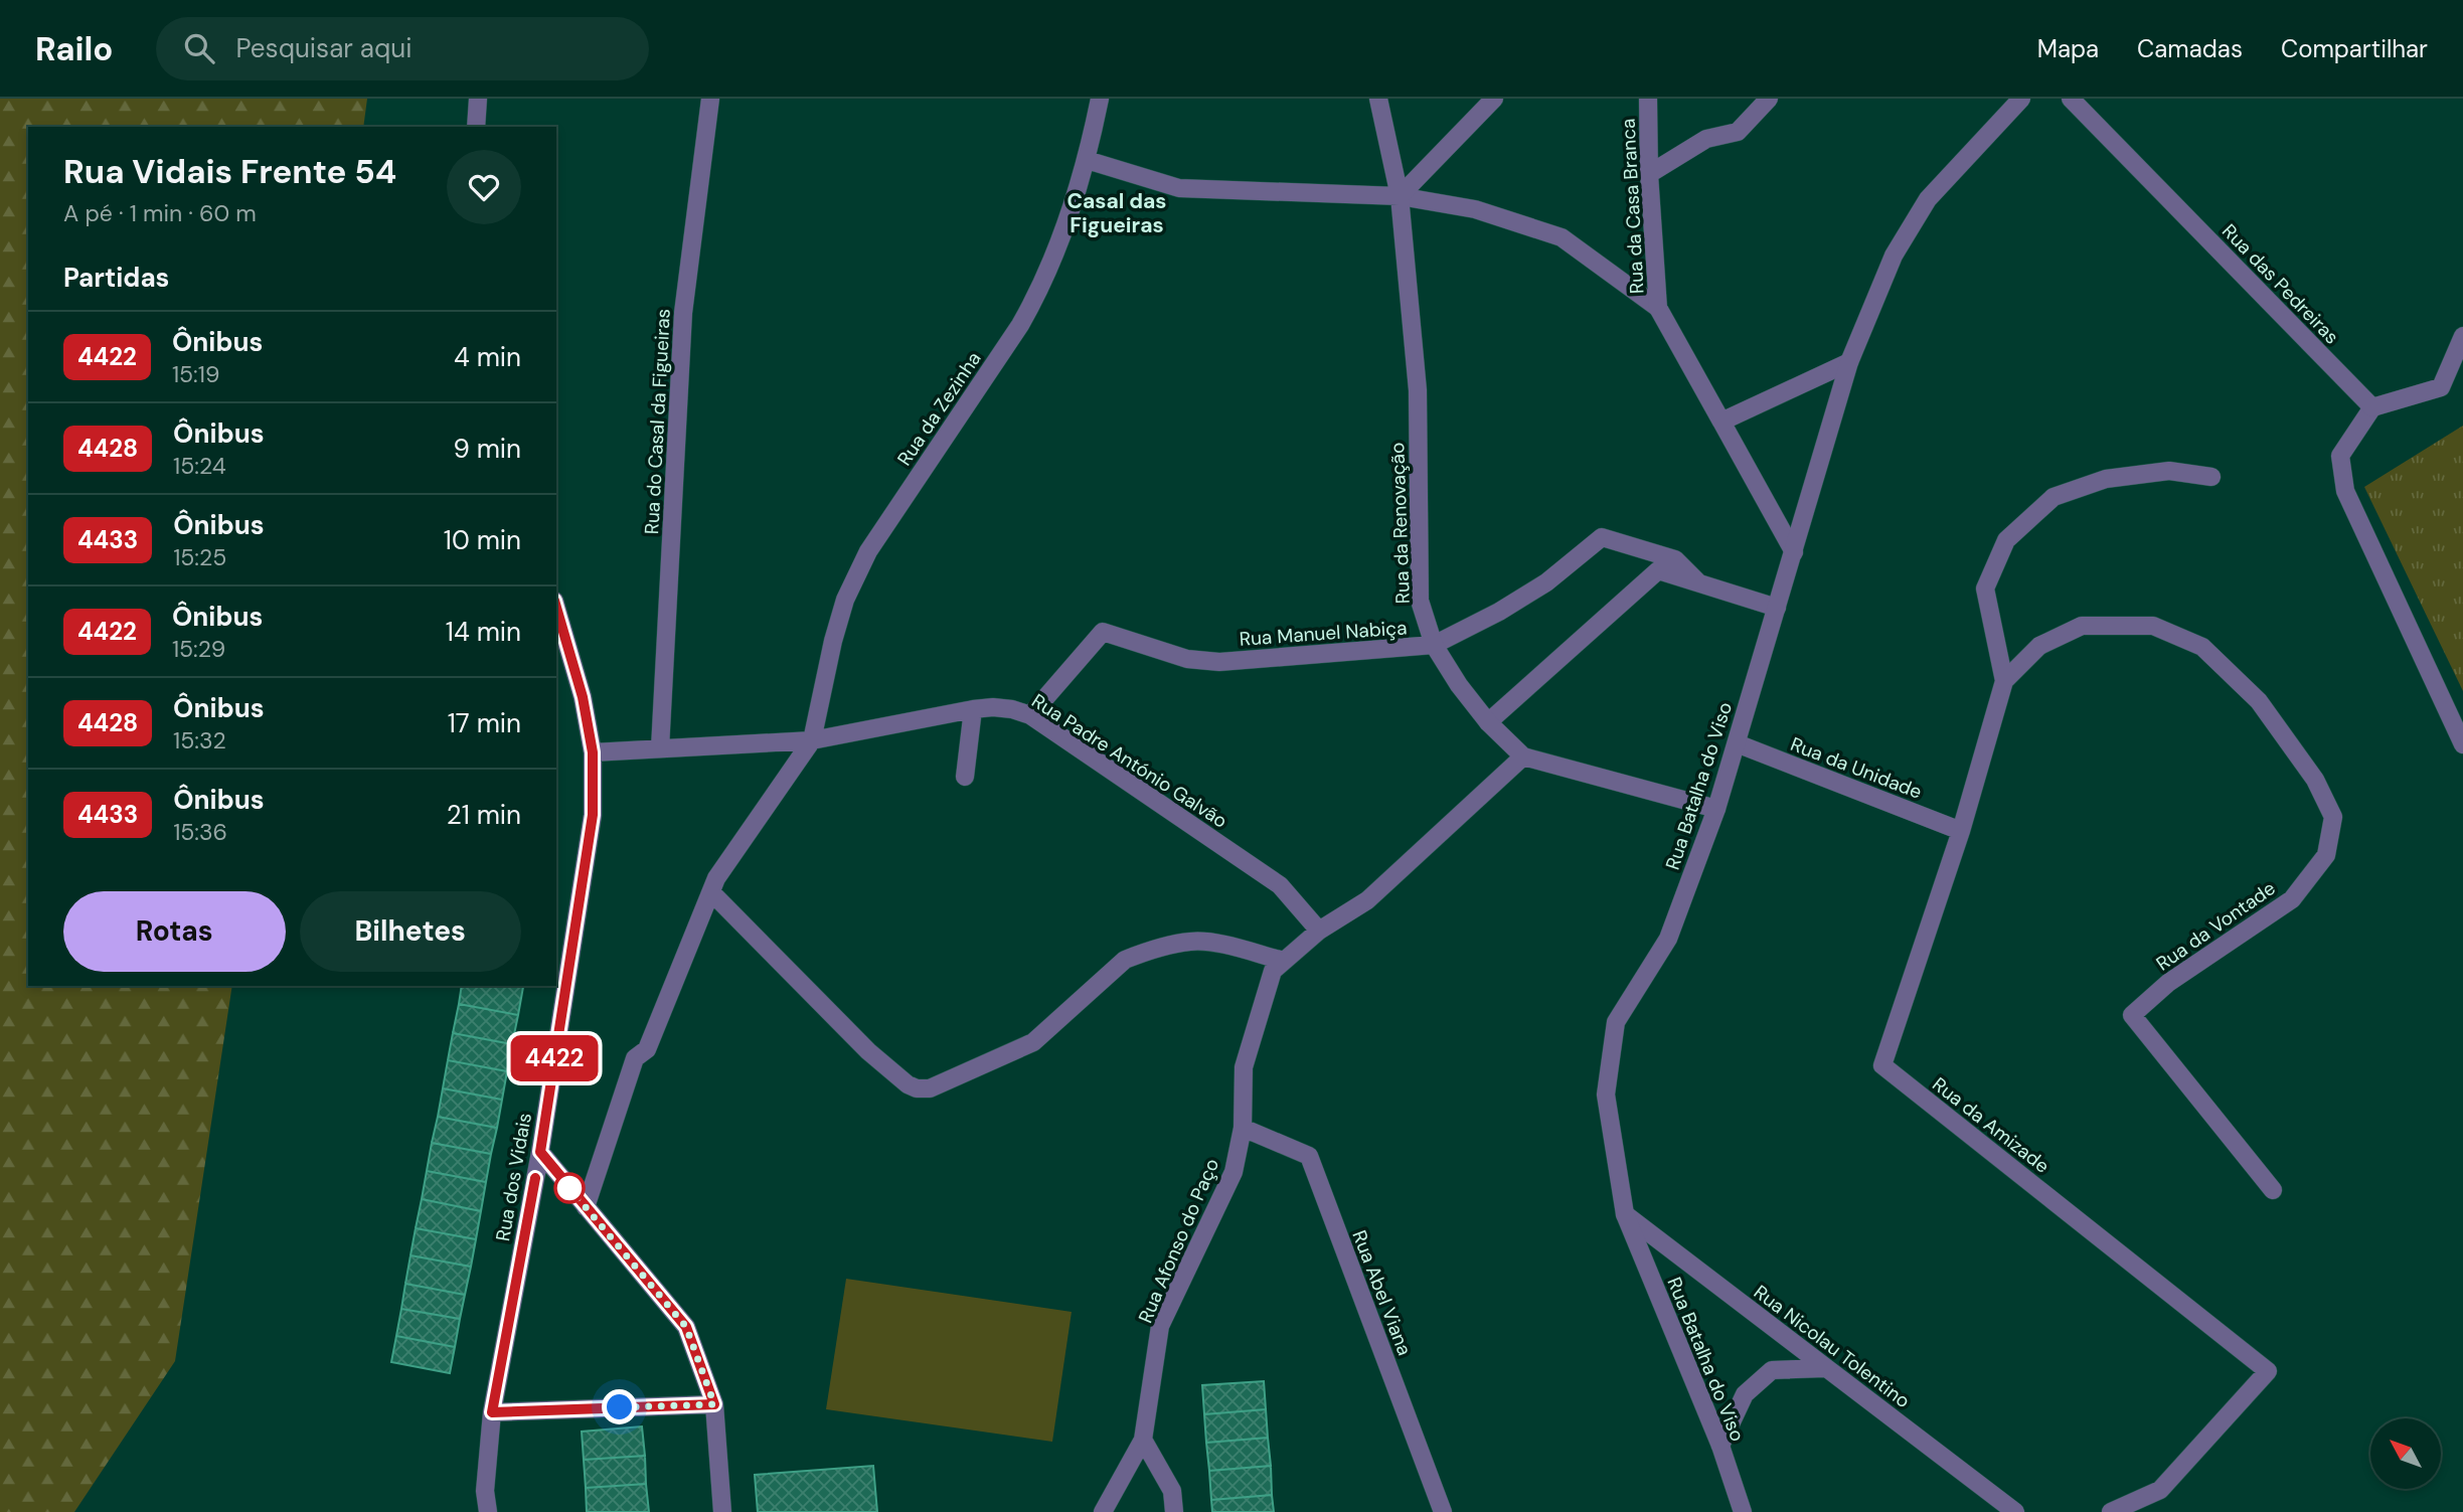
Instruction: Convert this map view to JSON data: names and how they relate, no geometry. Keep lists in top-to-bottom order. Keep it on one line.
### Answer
{"streets":{"street":["Rua da Casa Branca","Rua das Pedreiras","Rua da Zezinha","Rua do Casal da Figueiras","Rua da Renovação","Rua Manuel Nabiça","Rua Padre António Galvão","Rua da Unidade","Rua Batalha do Viso","Rua da Vontade","Rua da Amizade","Rua dos Vidais","Rua Afonso do Paço","Rua Abel Viana","Rua Nicolau Tolentino"]},"crossings":[["Rua da Casa Branca","Rua Batalha do Viso"],["Rua da Zezinha","Rua Padre António Galvão"],["Rua do Casal da Figueiras","Rua Padre António Galvão"],["Rua da Renovação","Rua Manuel Nabiça"],["Rua da Renovação","Rua Batalha do Viso"],["Rua da Renovação","Rua Afonso do Paço"],["Rua Manuel Nabiça","Rua Padre António Galvão"],["Rua Padre António Galvão","Rua dos Vidais"],["Rua Padre António Galvão","Rua Afonso do Paço"],["Rua da Unidade","Rua Batalha do Viso"],["Rua da Unidade","Rua da Vontade"],["Rua da Unidade","Rua da Amizade"],["Rua Batalha do Viso","Rua Nicolau Tolentino"],["Rua da Vontade","Rua da Amizade"],["Rua Afonso do Paço","Rua Abel Viana"]],"districts":["Casal das Figueiras"],"lines":["bus line 4422"],"north":"top left","page":{"header":"Railo","search":"Pesquisar aqui","nav":["Mapa","Camadas","Compartilhar"],"on_map":"4422","heading":[["Rua Vidais Frente 54","A pé · 1 min · 60 m"],"Partidas"],"list":[{"mark":"4422","name":"Ônibus","note":"15:19","value":"4 min"},{"mark":"4428","name":"Ônibus","note":"15:24","value":"9 min"},{"mark":"4433","name":"Ônibus","note":"15:25","value":"10 min"},{"mark":"4422","name":"Ônibus","note":"15:29","value":"14 min"},{"mark":"4428","name":"Ônibus","note":"15:32","value":"17 min"},{"mark":"4433","name":"Ônibus","note":"15:36","value":"21 min"}],"buttons":["Rotas","Bilhetes"]}}
